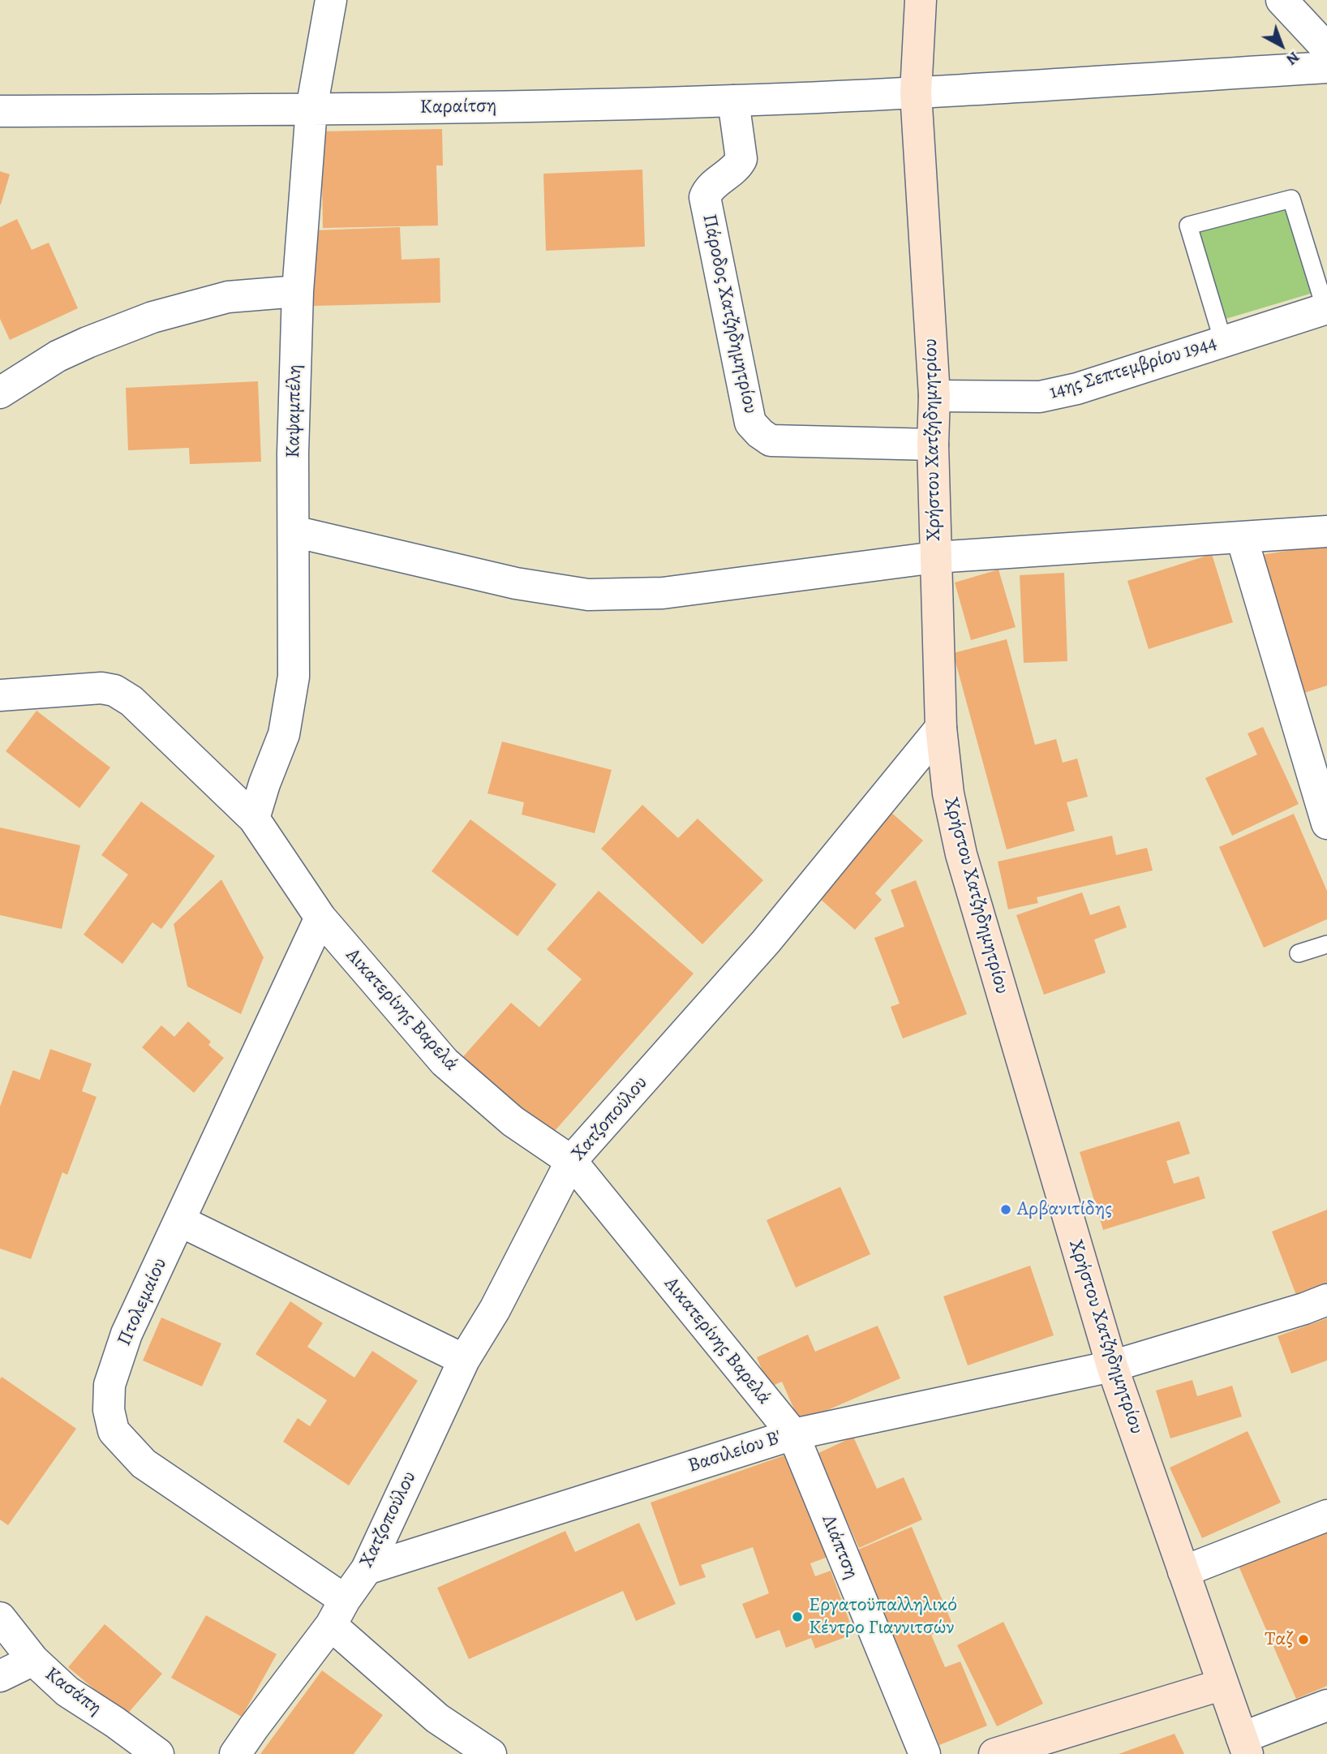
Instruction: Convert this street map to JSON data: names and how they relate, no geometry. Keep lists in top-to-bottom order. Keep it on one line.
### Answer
{"streets":{"main road":["Χρήστου Χατζηδημητρίου"],"street":["Καραίτση","Πάροδος Χατζηδημητρίου","14ης Σεπτεμβρίου 1944","Καψαμπέλη","Αικατερίνης Βαρελά","Χατζοπούλου","Πτολεμαίου","Βασιλείου Β'","Λιάπτση","Κασάπη"]},"crossings":[["Καραίτση","Πάροδος Χατζηδημητρίου"],["Καραίτση","Καψαμπέλη"],["Καραίτση","Χρήστου Χατζηδημητρίου"],["Πάροδος Χατζηδημητρίου","Χρήστου Χατζηδημητρίου"],["14ης Σεπτεμβρίου 1944","Χρήστου Χατζηδημητρίου"],["Καψαμπέλη","Αικατερίνης Βαρελά"],["Χρήστου Χατζηδημητρίου","Χατζοπούλου"],["Χρήστου Χατζηδημητρίου","Βασιλείου Β'"],["Αικατερίνης Βαρελά","Χατζοπούλου"],["Αικατερίνης Βαρελά","Πτολεμαίου"],["Αικατερίνης Βαρελά","Βασιλείου Β'"],["Αικατερίνης Βαρελά","Λιάπτση"],["Χατζοπούλου","Πτολεμαίου"],["Χατζοπούλου","Βασιλείου Β'"],["Βασιλείου Β'","Λιάπτση"]],"places":["Αρβανιτίδης","Εργατοϋπαλληλικό Κέντρο Γιαννιτσών","Ταζ"],"north":"bottom right"}
